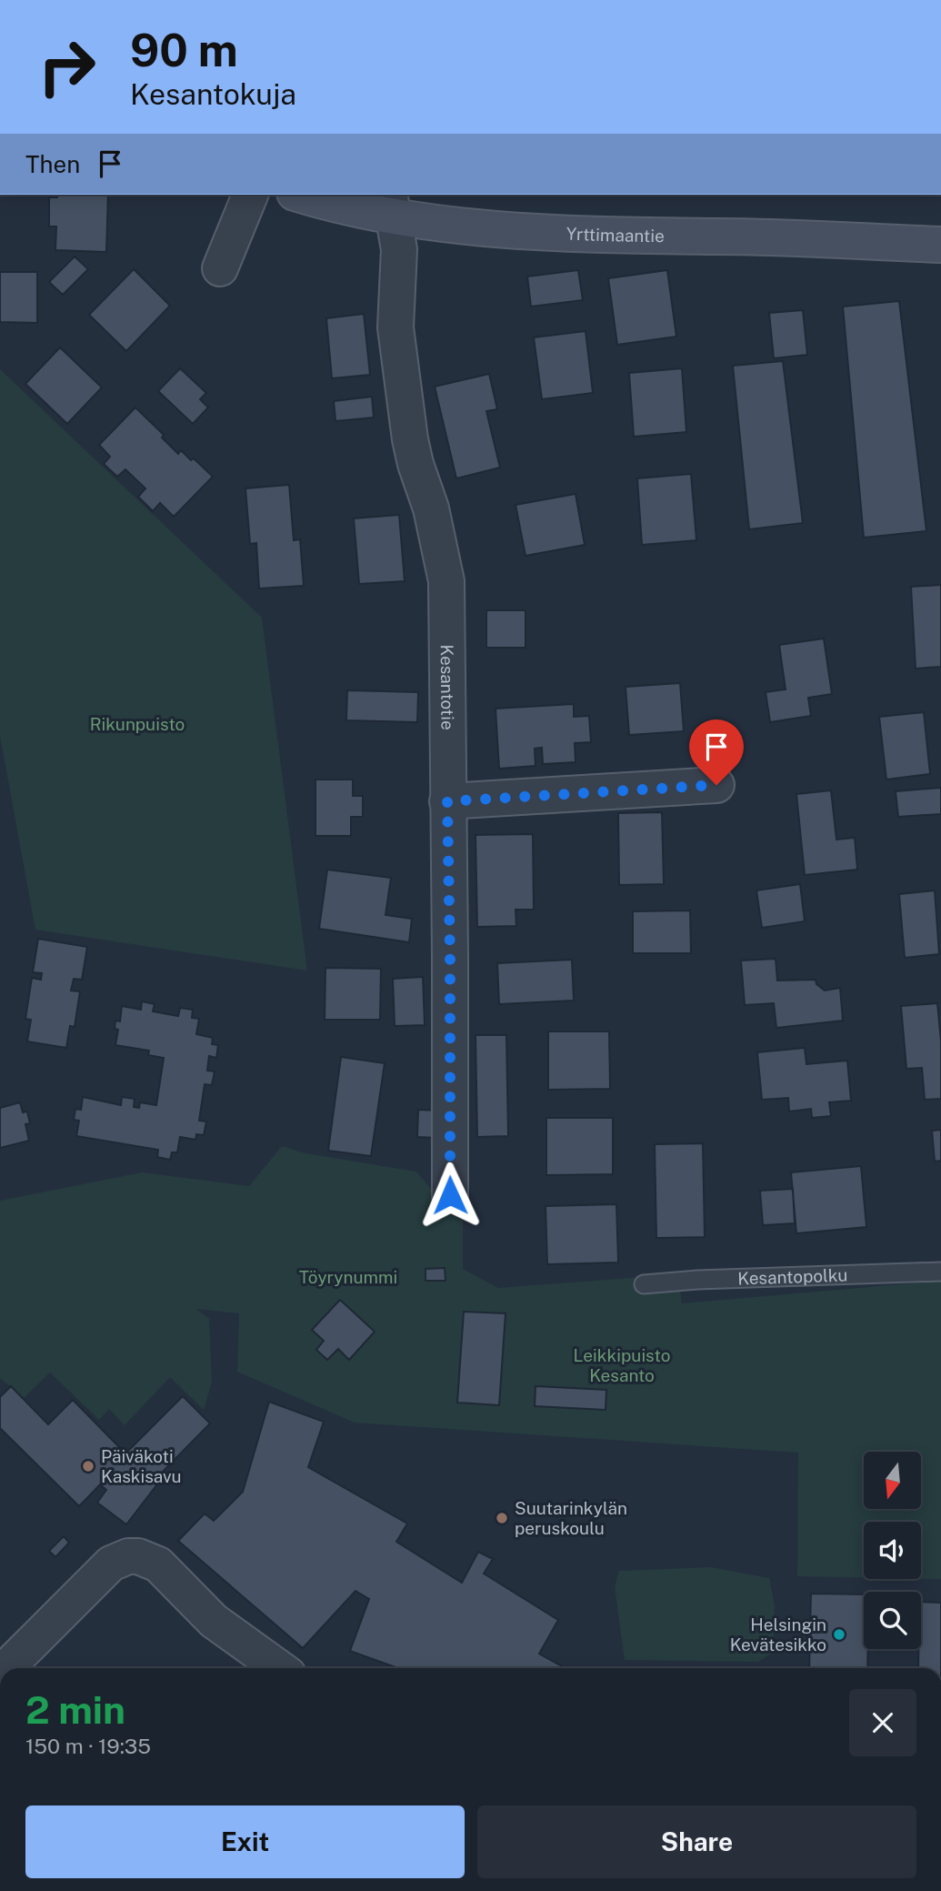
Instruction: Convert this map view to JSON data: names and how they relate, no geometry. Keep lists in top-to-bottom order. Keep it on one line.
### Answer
{"streets":{"street":["Yrttimaantie","Kesantotie"],"lane":["Kesantopolku"]},"crossings":[["Yrttimaantie","Kesantotie"]],"parks":["Rikunpuisto","Töyrynummi","Leikkipuisto Kesanto"],"places":["Päiväkoti Kaskisavu","Suutarinkylän peruskoulu","Helsingin Kevätesikko"],"north":"bottom","page":{"turn":["90 m","Kesantokuja"],"then":"Then","heading":["2 min","150 m · 19:35"],"buttons":["Exit","Share"]}}
